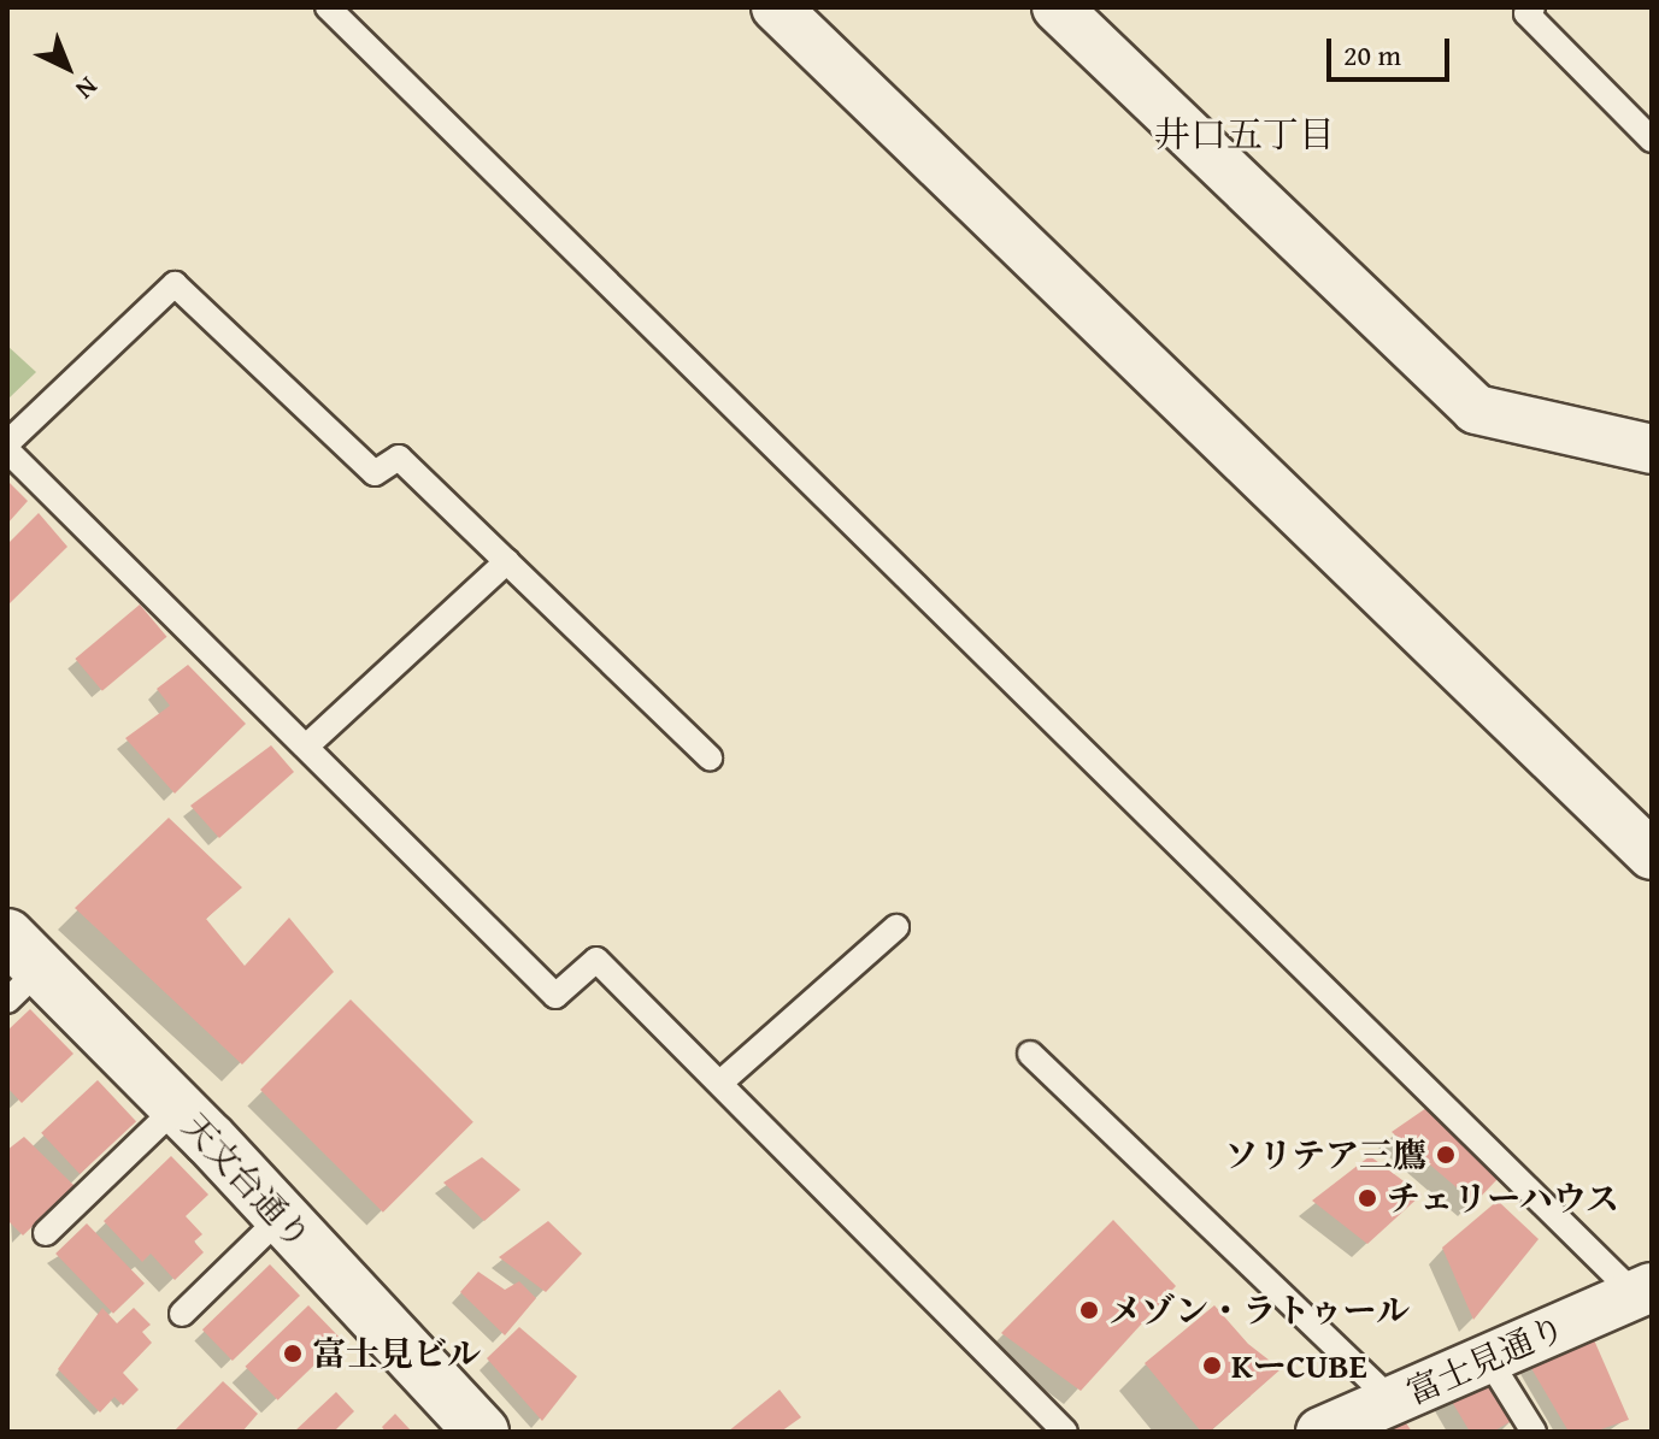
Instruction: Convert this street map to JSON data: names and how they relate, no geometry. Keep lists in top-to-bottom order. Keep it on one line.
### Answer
{"streets":{"main road":["天文台通り"],"street":["富士見通り"]},"districts":["井口五丁目"],"places":["ソリテア三鷹","チェリーハウス","メゾン・ラトゥール","富士見ビル","KーCUBE"],"scale_bar":"20 m","north":"bottom right"}
